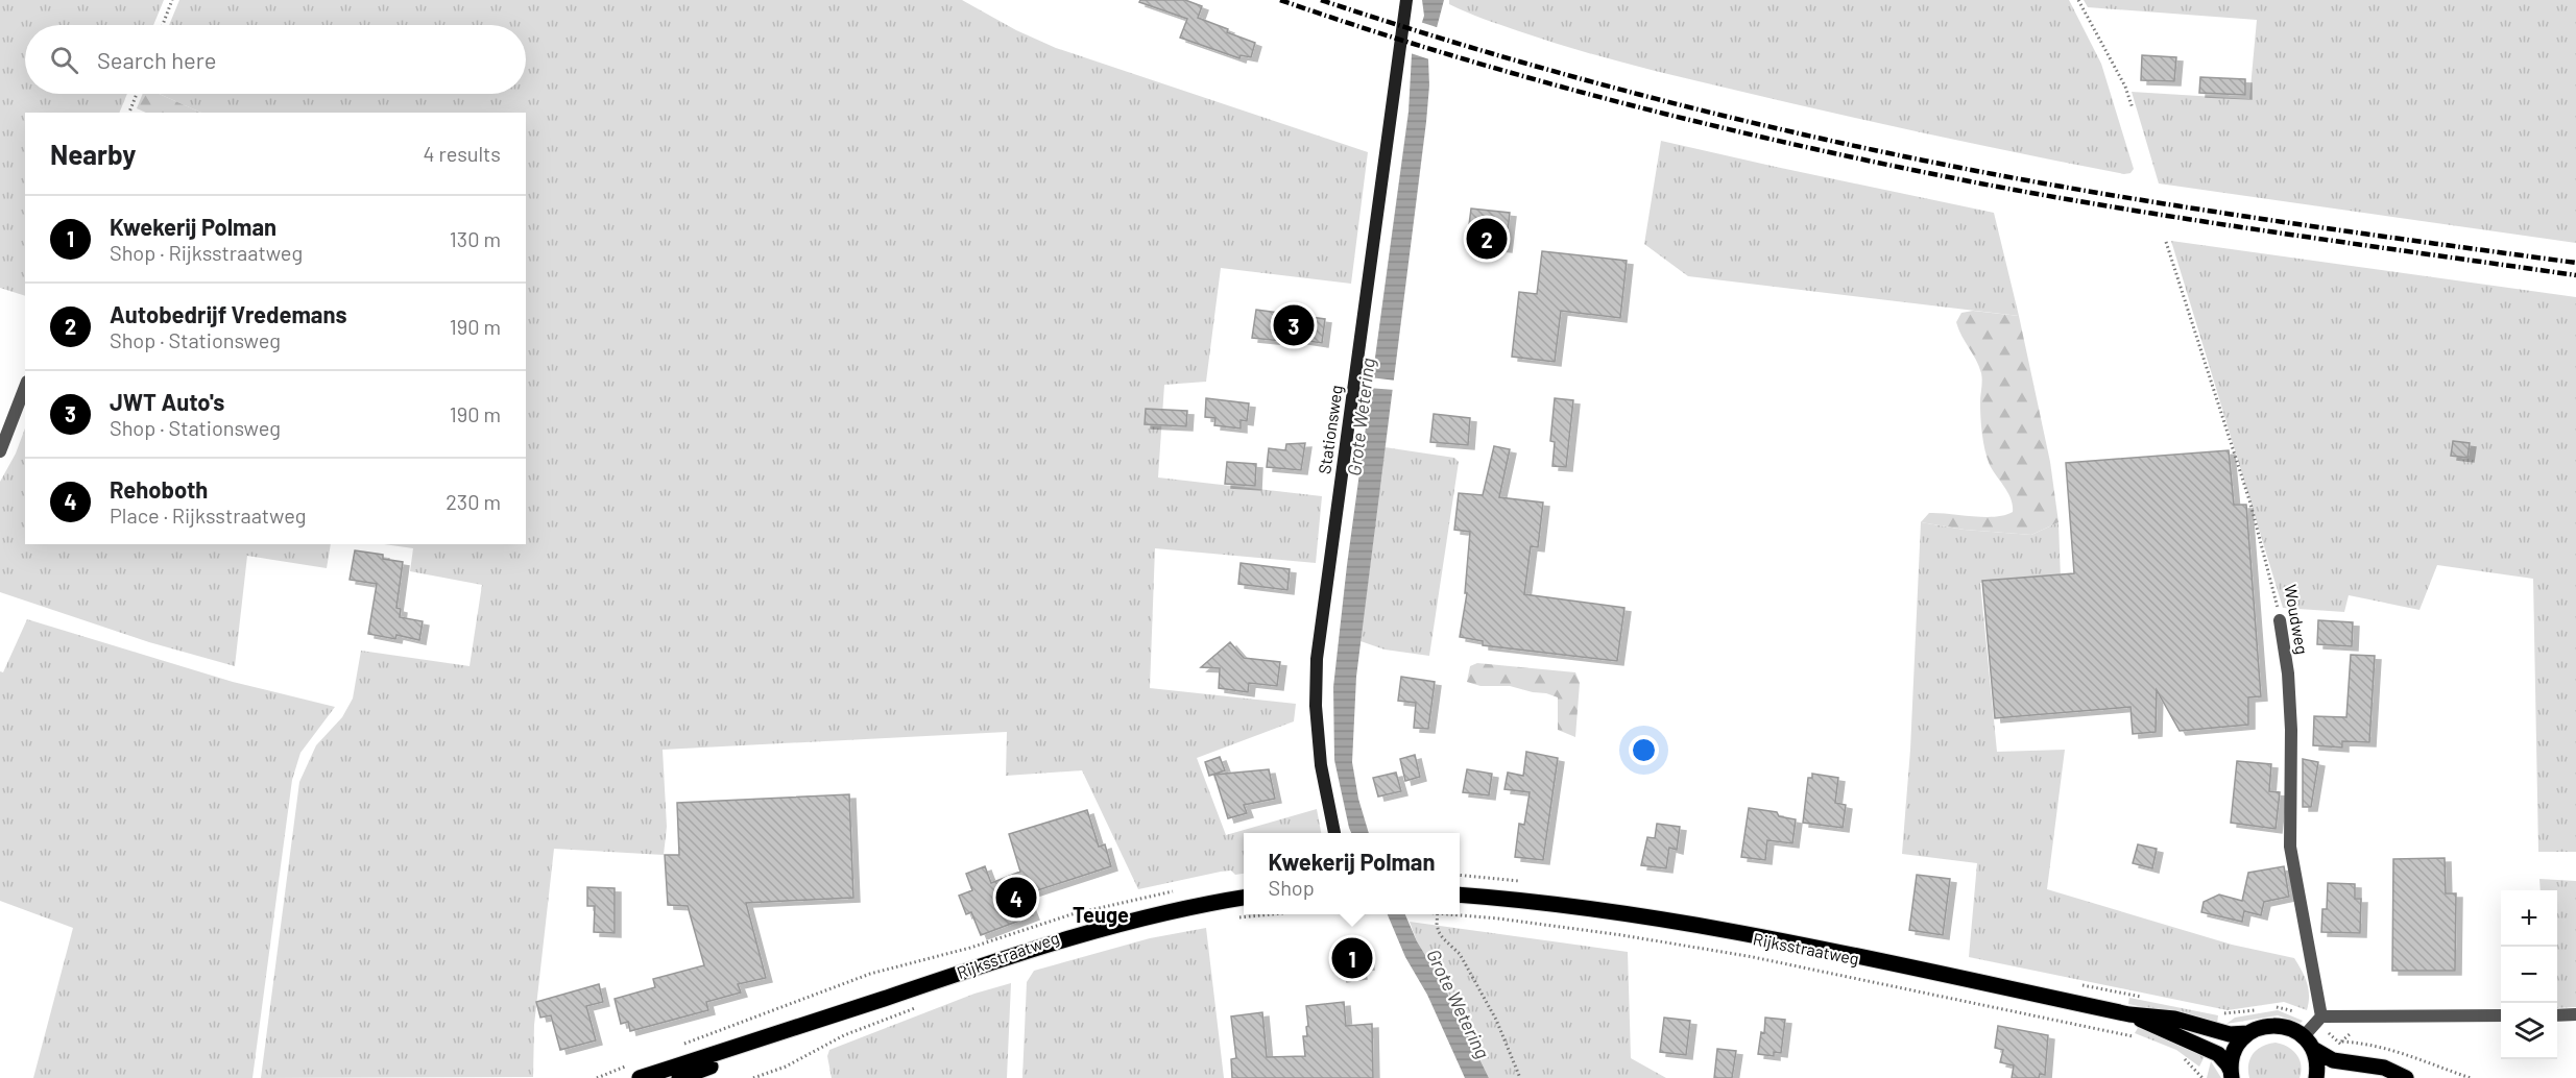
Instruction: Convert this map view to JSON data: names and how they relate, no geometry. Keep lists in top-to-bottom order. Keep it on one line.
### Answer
{"streets":{"main road":["Rijksstraatweg"],"street":["Stationsweg","Woudweg"]},"districts":["Teuge"],"water":["Grote Wetering"],"page":{"search":"Search here","heading":["Nearby","4 results"],"list":[{"mark":"1","name":"Kwekerij Polman","note":"Shop · Rijksstraatweg","value":"130 m"},{"mark":"2","name":"Autobedrijf Vredemans","note":"Shop · Stationsweg","value":"190 m"},{"mark":"3","name":"JWT Auto's","note":"Shop · Stationsweg","value":"190 m"},{"mark":"4","name":"Rehoboth","note":"Place · Rijksstraatweg","value":"230 m"}],"pins":["2","3","4","1"],"popup":["Kwekerij Polman","Shop"],"map_buttons":["+","−"]}}
